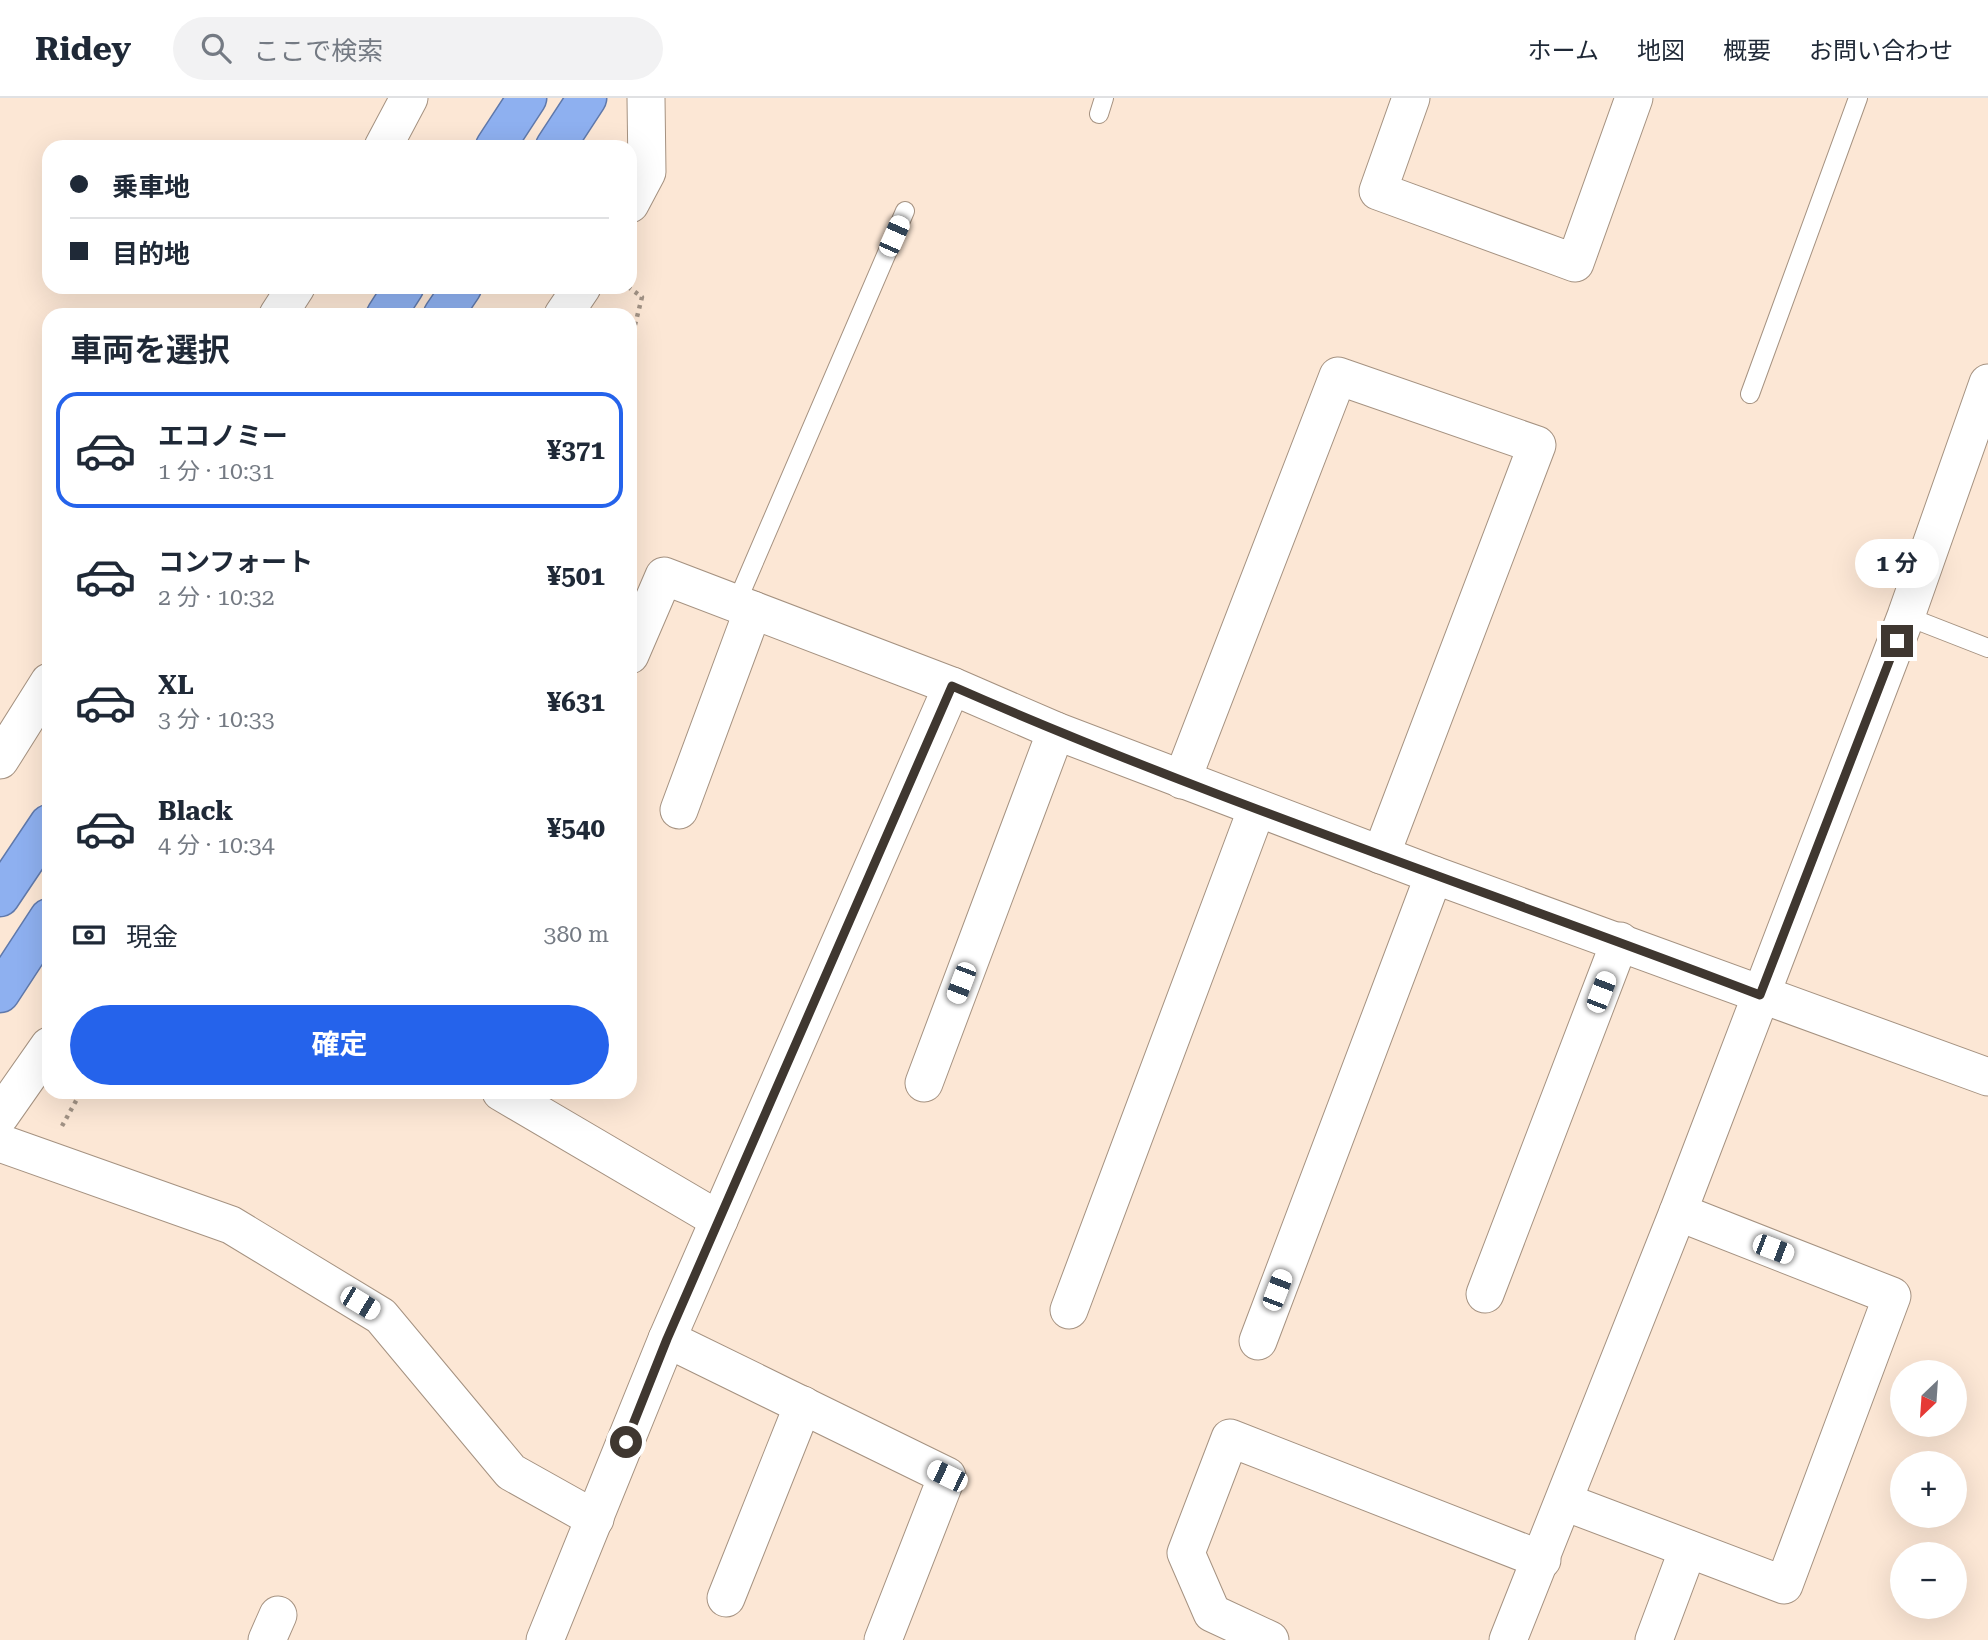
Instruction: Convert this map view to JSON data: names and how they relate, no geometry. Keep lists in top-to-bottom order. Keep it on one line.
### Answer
{"north":"bottom left","page":{"header":"Ridey","search":"ここで検索","nav":["ホーム","地図","概要","お問い合わせ"],"banner":["乗車地","目的地"],"heading":"車両を選択","list":[{"name":"エコノミー","note":"1 分 · 10:31","value":"¥371"},{"name":"コンフォート","note":"2 分 · 10:32","value":"¥501"},{"name":"XL","note":"3 分 · 10:33","value":"¥631"},{"name":"Black","note":"4 分 · 10:34","value":"¥540"}],"bubble":"1 分","pay":["現金","380 m"],"buttons":"確定","map_buttons":["+","−"]}}
